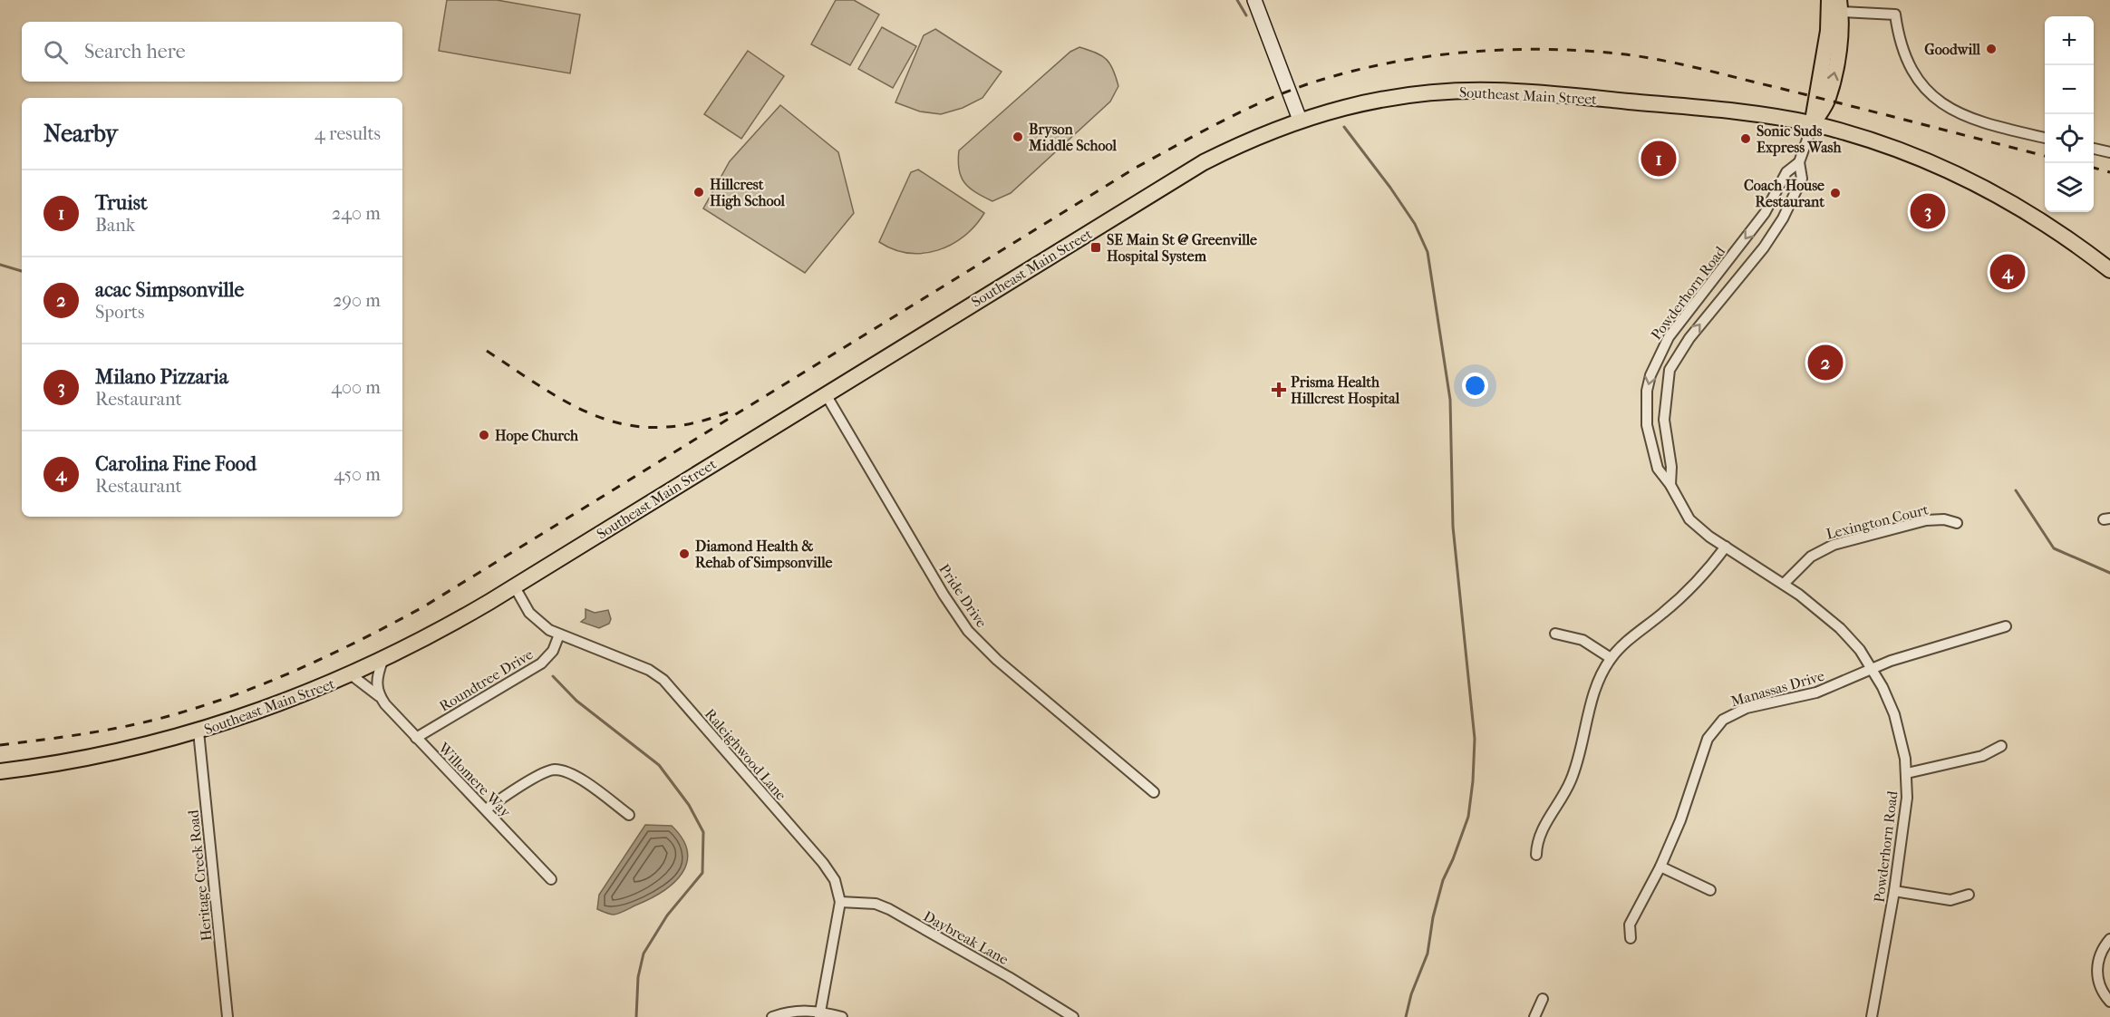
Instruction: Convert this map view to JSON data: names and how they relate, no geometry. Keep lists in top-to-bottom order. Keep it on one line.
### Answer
{"streets":{"main road":["Southeast Main Street"],"street":["Powderhorn Road","Lexington Court","Pride Drive","Roundtree Drive","Manassas Drive","Raleighwood Lane","Willomere Way","Heritage Creek Road","Daybreak Lane"]},"crossings":[["Southeast Main Street","Powderhorn Road"],["Southeast Main Street","Pride Drive"],["Southeast Main Street","Raleighwood Lane"],["Southeast Main Street","Willomere Way"],["Southeast Main Street","Heritage Creek Road"],["Powderhorn Road","Lexington Court"],["Powderhorn Road","Manassas Drive"],["Roundtree Drive","Raleighwood Lane"],["Roundtree Drive","Willomere Way"],["Raleighwood Lane","Daybreak Lane"]],"places":{"other":["Goodwill","Bryson Middle School","Sonic Suds Express Wash","Hillcrest High School","Coach House Restaurant","Hope Church","Diamond Health & Rehab of Simpsonville"],"transit":["SE Main St @ Greenville Hospital System"],"health":["Prisma Health Hillcrest Hospital"]},"page":{"map_buttons":["+","−"],"search":"Search here","heading":["Nearby","4 results"],"pins":["1","3","4","2"],"list":[{"mark":"1","name":"Truist","note":"Bank","value":"240 m"},{"mark":"2","name":"acac Simpsonville","note":"Sports","value":"290 m"},{"mark":"3","name":"Milano Pizzaria","note":"Restaurant","value":"400 m"},{"mark":"4","name":"Carolina Fine Food","note":"Restaurant","value":"450 m"}]}}
